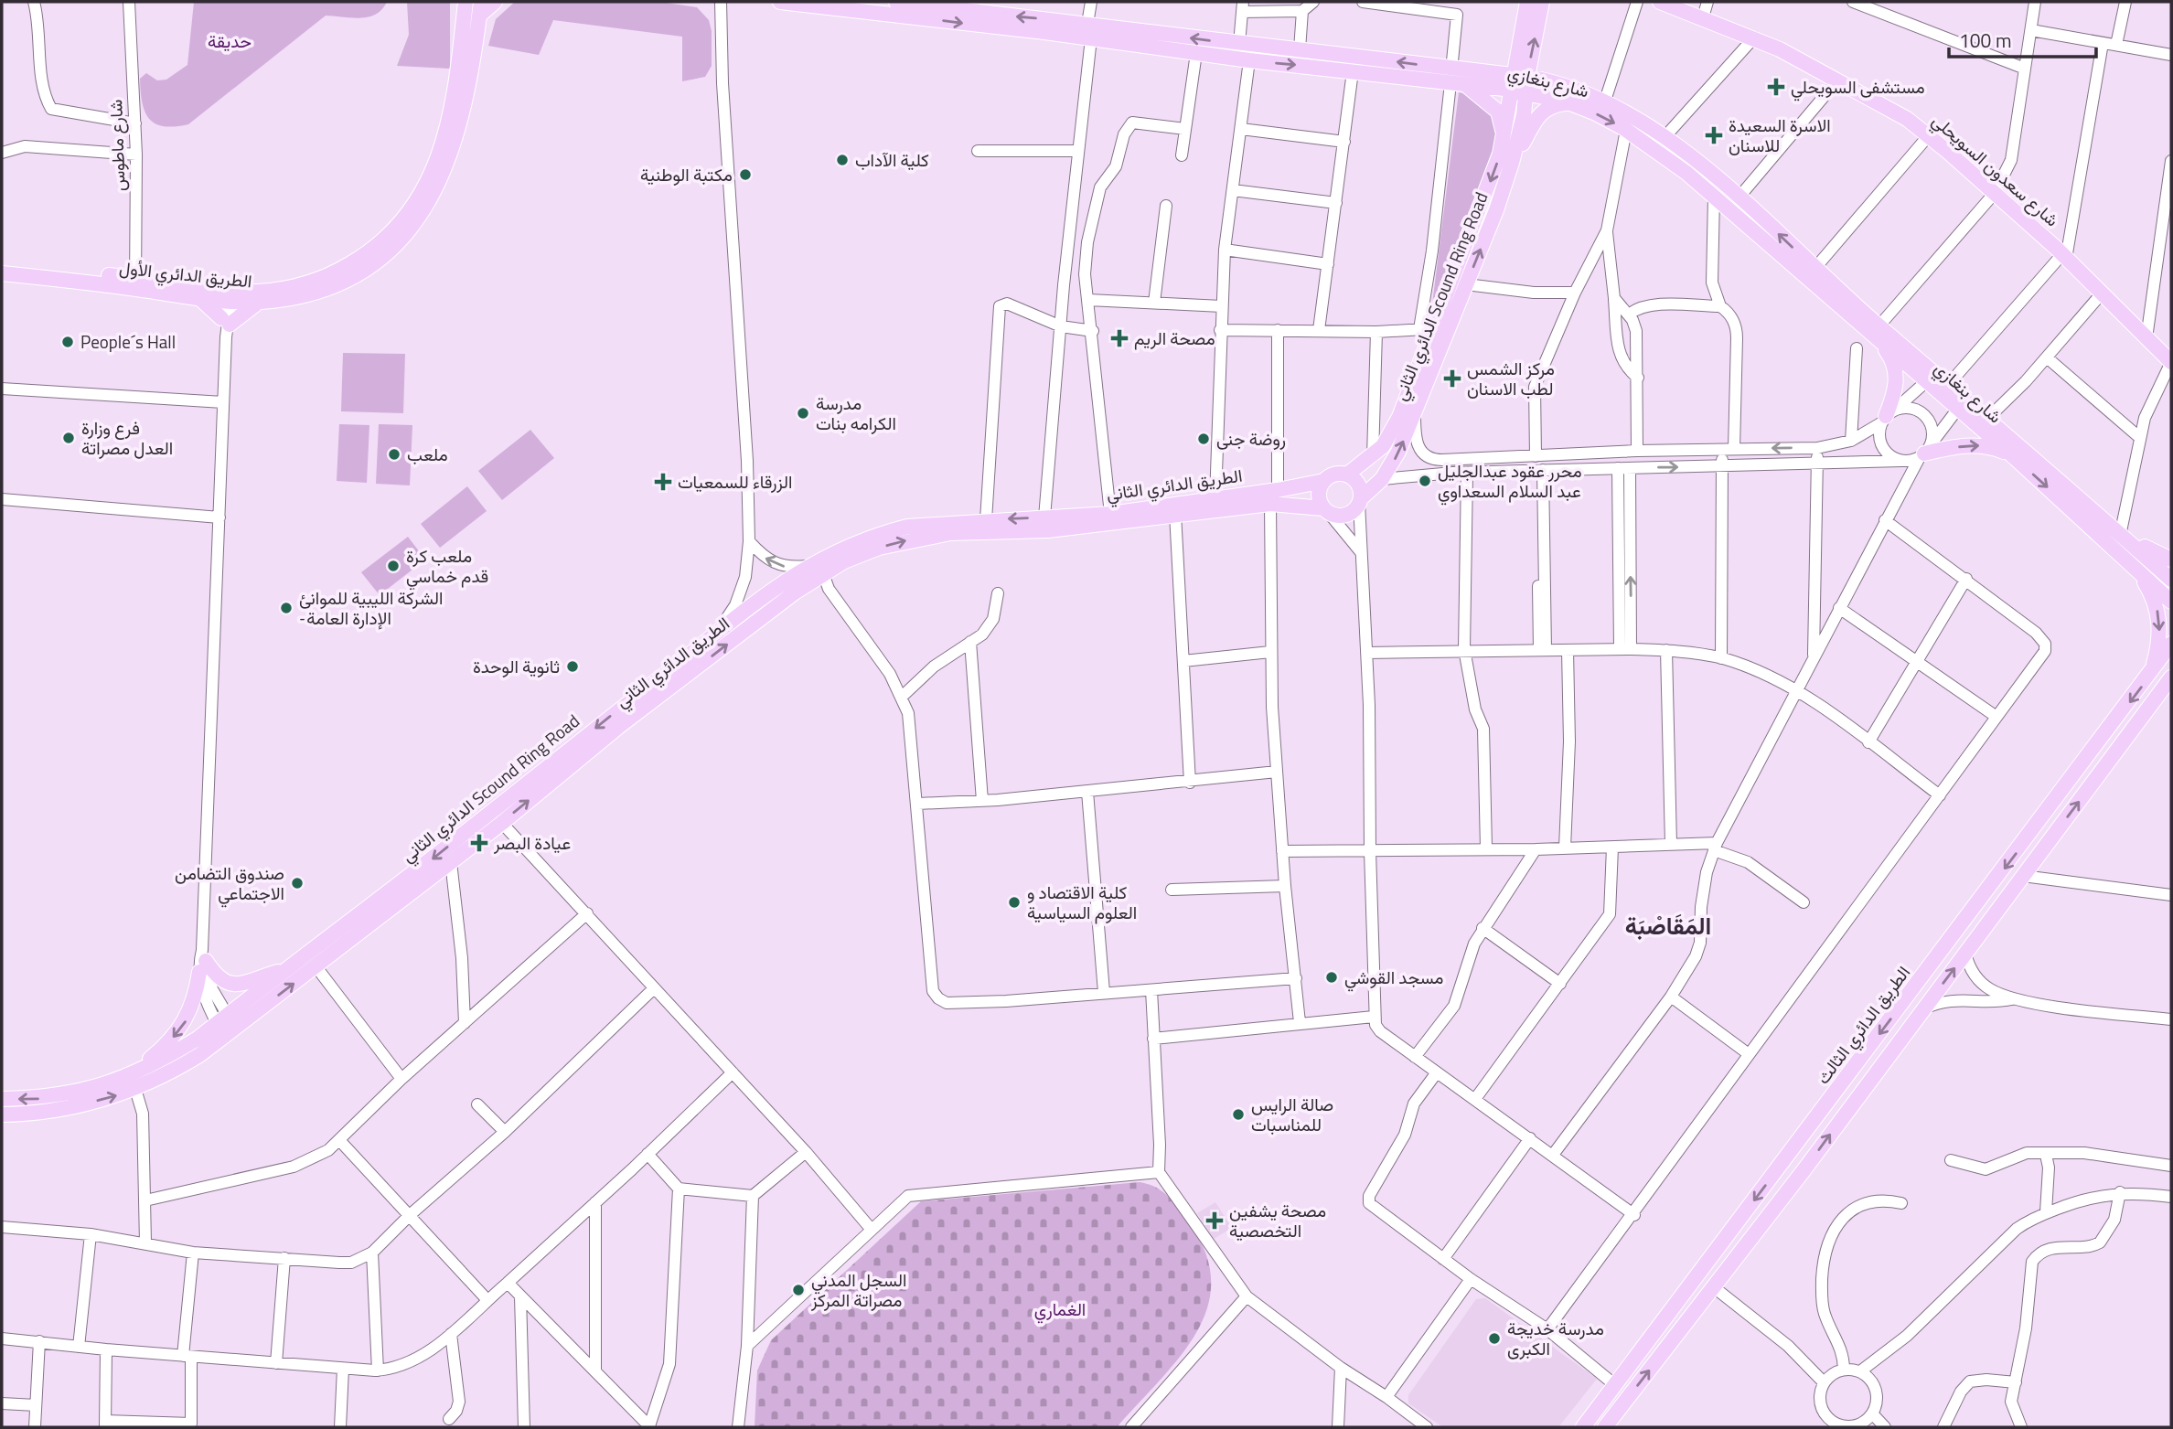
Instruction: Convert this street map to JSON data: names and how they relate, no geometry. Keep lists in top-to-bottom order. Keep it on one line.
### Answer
{"streets":{"main road":["شارع بنغازي","شارع سعدون السويحلي","الطريق الدائري الأول","الدائري الثاني Scound Ring Road","الطريق الدائري الثاني","الطريق الدائري الثالث"],"street":["شارع ماطوس"]},"crossings":[["شارع بنغازي","الدائري الثاني Scound Ring Road"],["شارع ماطوس","الطريق الدائري الأول"],["الدائري الثاني Scound Ring Road","الطريق الدائري الثاني"]],"districts":["المَقَاصْبَة"],"parks":["حديقة","الغماري"],"places":{"health":["مستشفى السويحلي","الاسرة السعيدة للاسنان","مصحة الريم","مركز الشمس لطب الاسنان","الزرقاء للسمعيات","عيادة البصر","مصحة يشفين التخصصية"],"other":["كلية الآداب","مكتبة الوطنية","People´s Hall","مدرسة الكرامه بنات","فرع وزارة العدل مصراتة","روضة جنى","ملعب","محرر عقود عبدالجليل عبد السلام السعداوي","ملعب كرة قدم خماسي","الشركة الليبية للموانئ -الإدارة العامة","ثانوية الوحدة","صندوق التضامن الاجتماعي","كلية الاقتصاد و العلوم السياسية","مسجد القوشي","صالة الرايس للمناسبات","السجل المدني مصراتة المركز","مدرسة خديجة الكبرى"]},"scale_bar":"100 m"}
